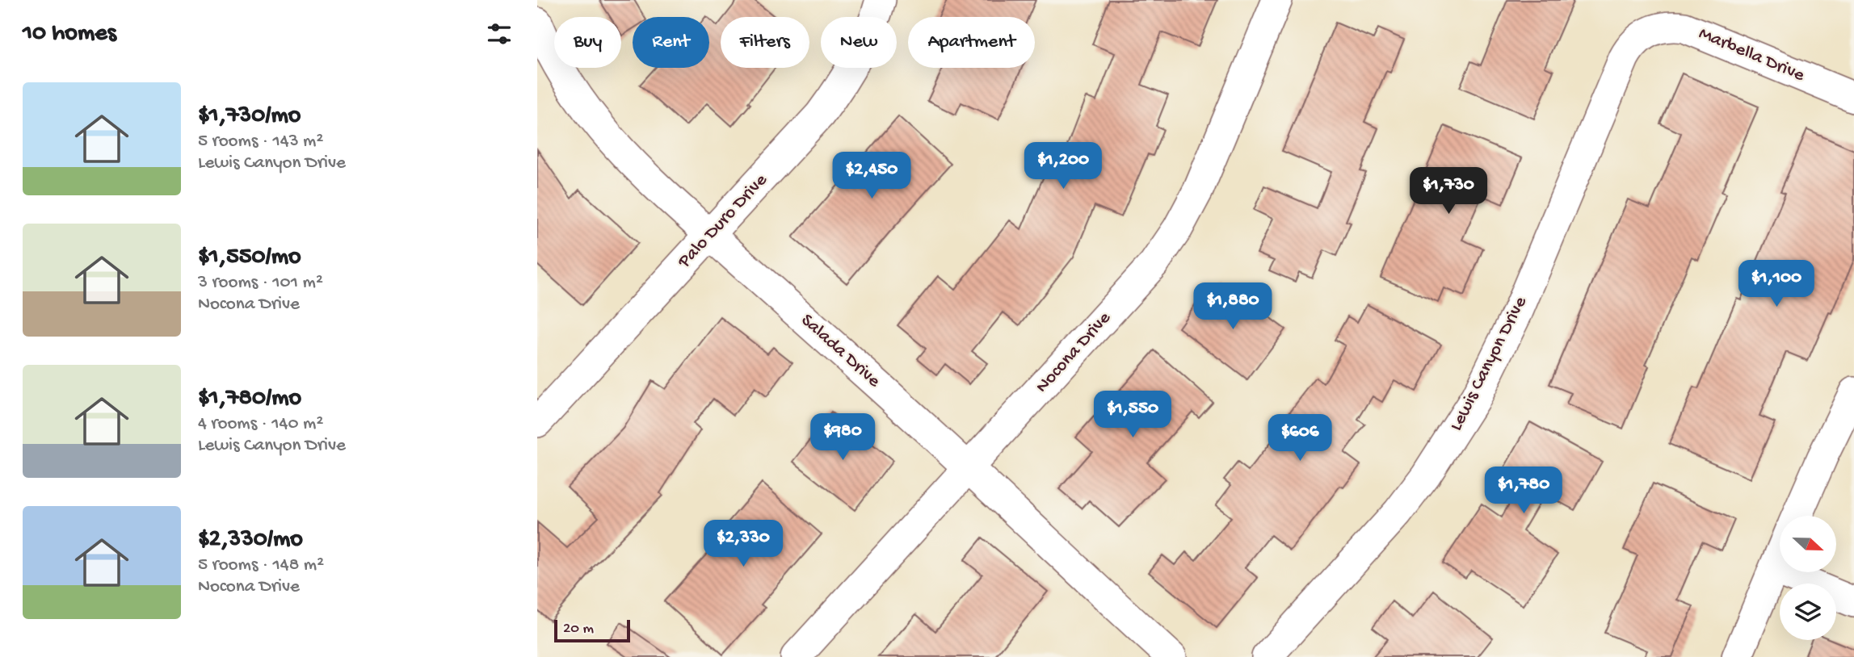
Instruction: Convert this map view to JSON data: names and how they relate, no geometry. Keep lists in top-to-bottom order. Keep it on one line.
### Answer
{"streets":{"street":["Marbella Drive","Palo Duro Drive","Salada Drive","Nocona Drive","Lewis Canyon Drive"]},"crossings":[["Marbella Drive","Lewis Canyon Drive"],["Palo Duro Drive","Salada Drive"],["Salada Drive","Nocona Drive"]],"scale_bar":"20 m","north":"right","page":{"heading":"10 homes","chip":["Buy","Rent","Filters","New","Apartment"],"list":[{"name":"$1,730/mo","note":"5 rooms · 143 m² · Lewis Canyon Drive"},{"name":"$1,550/mo","note":"3 rooms · 101 m² · Nocona Drive"},{"name":"$1,780/mo","note":"4 rooms · 140 m² · Lewis Canyon Drive"},{"name":"$2,330/mo","note":"5 rooms · 148 m² · Nocona Drive"}],"price":["$1,200","$2,450","$1,730","$1,100","$1,880","$1,550","$980","$606","$1,780","$2,330"],"scale":"20 m"}}
